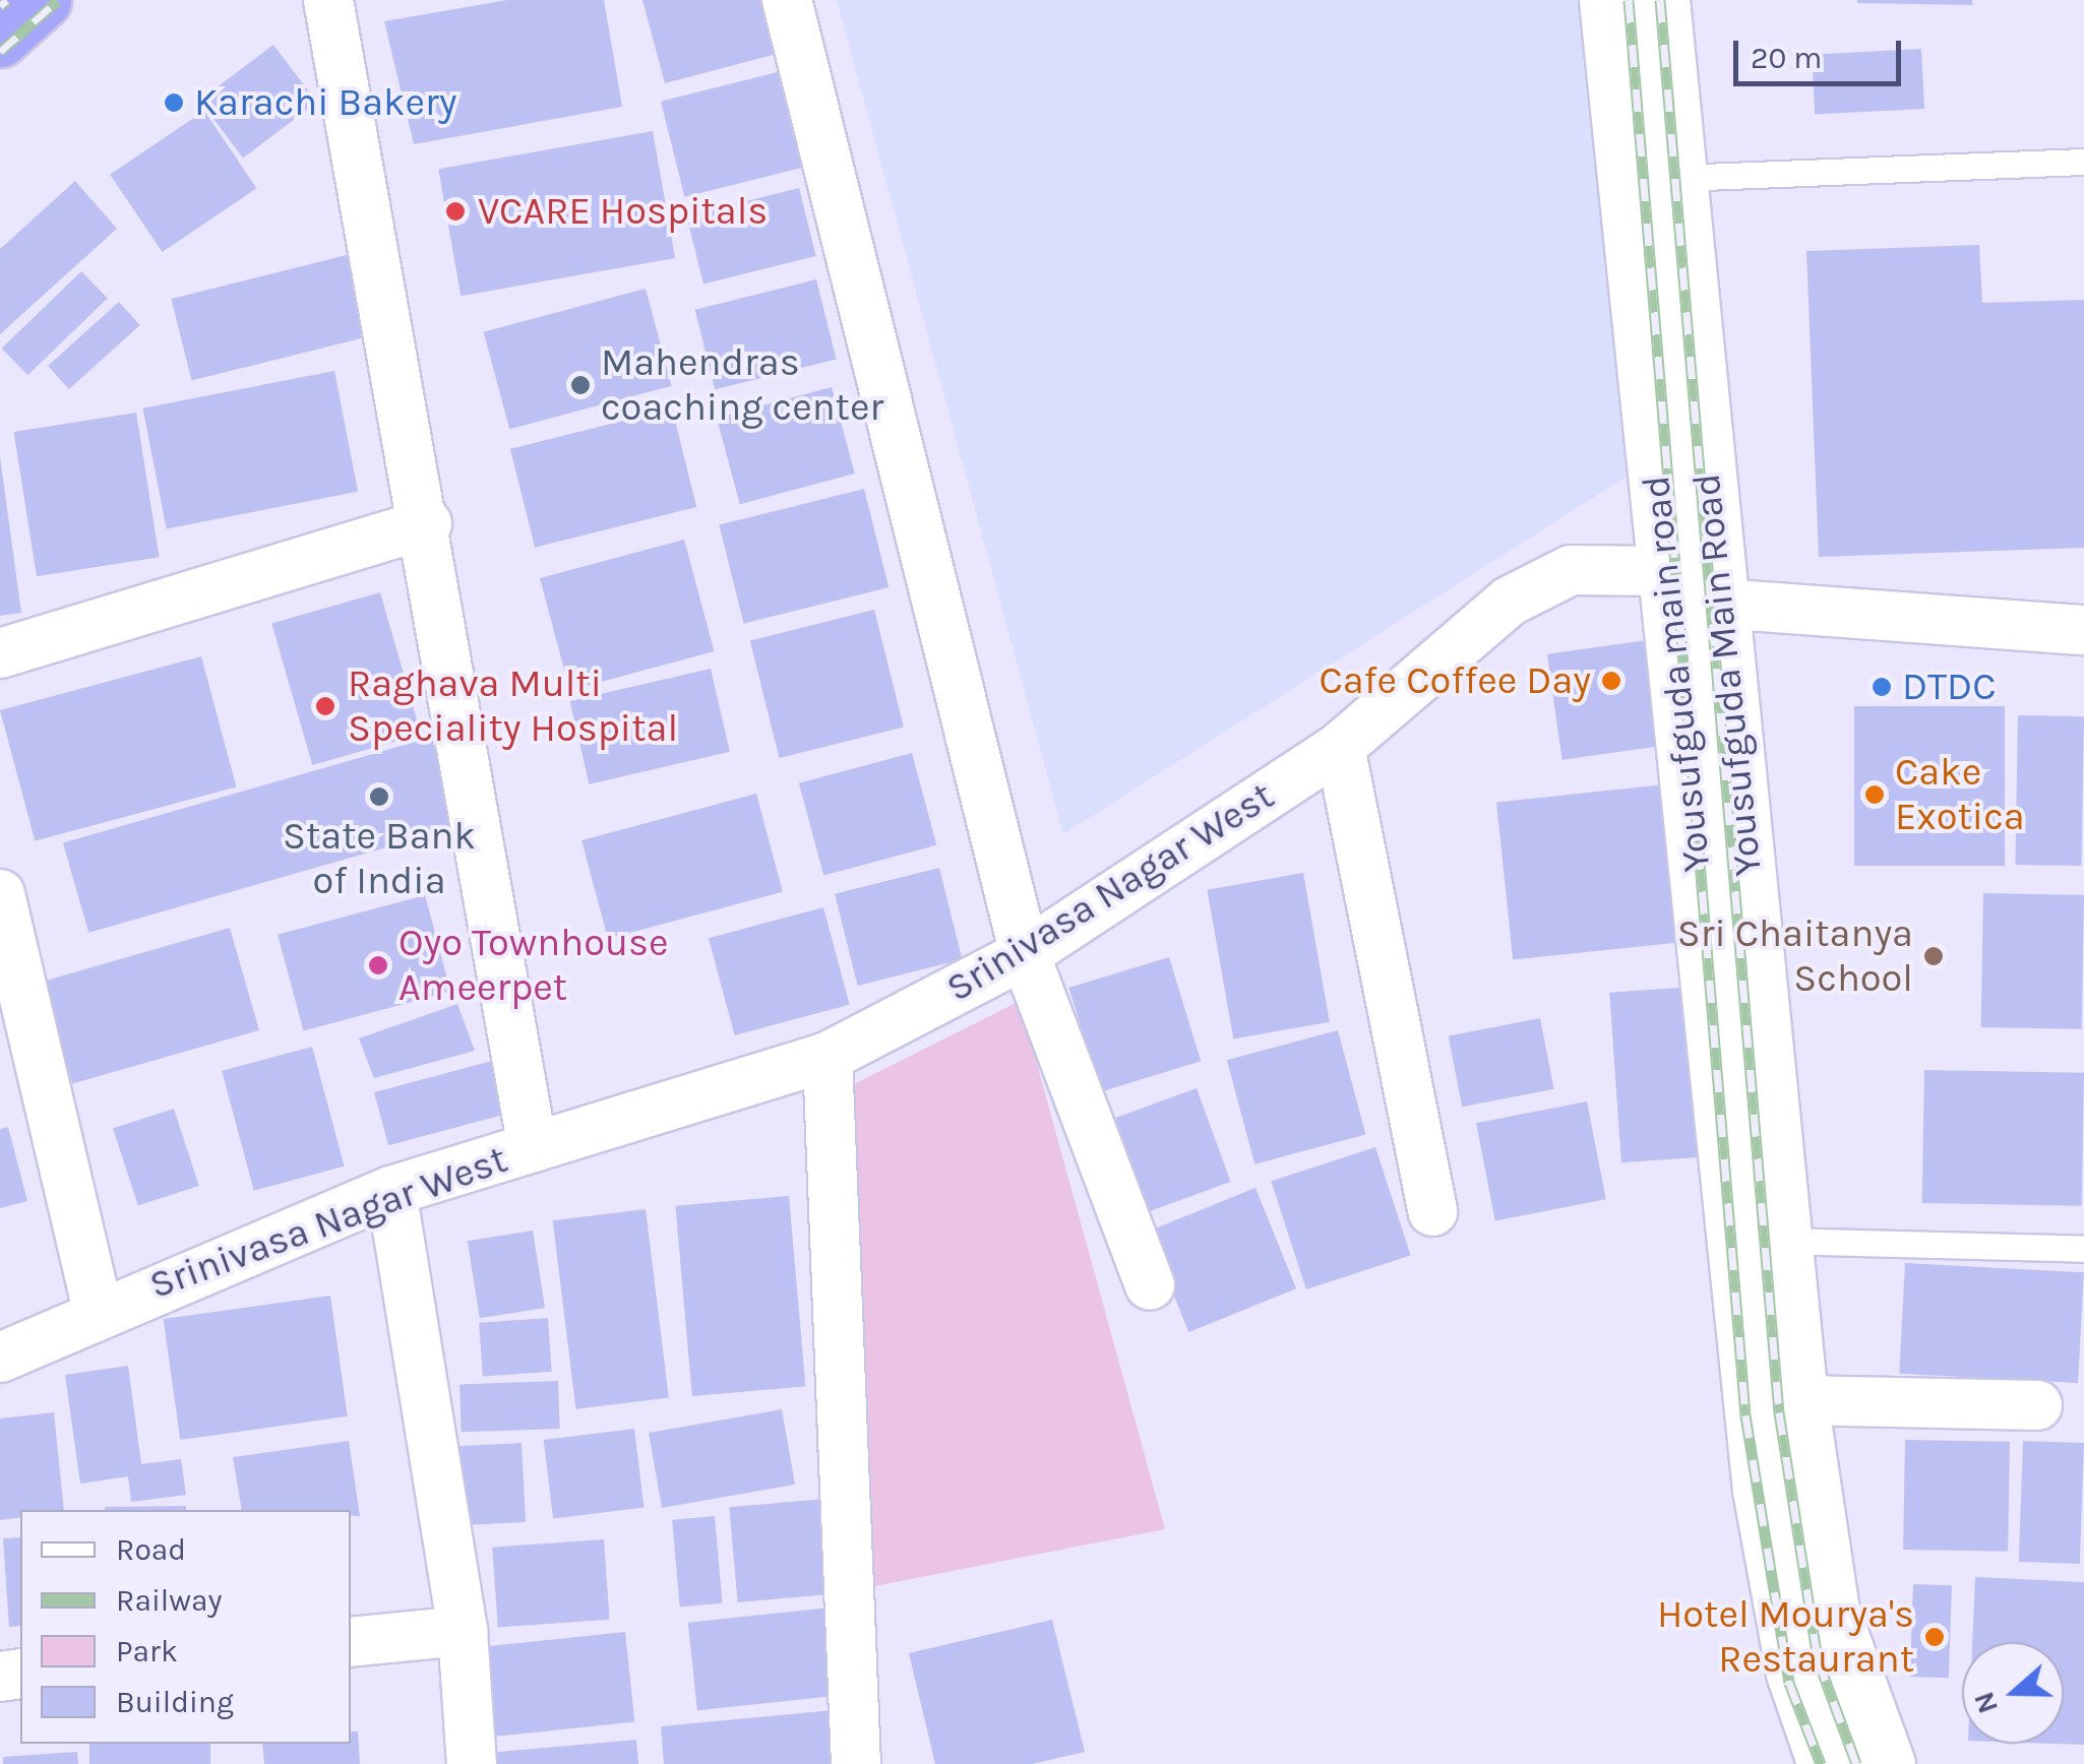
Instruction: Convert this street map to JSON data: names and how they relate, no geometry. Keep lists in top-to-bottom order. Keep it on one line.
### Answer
{"streets":{"main road":["Yousufguda main road","Yousufguda Main Road"],"street":["Srinivasa Nagar West"]},"crossings":[["Yousufguda main road","Srinivasa Nagar West"]],"places":["Karachi Bakery","VCARE Hospitals","Mahendras coaching center","Cafe Coffee Day","DTDC","Raghava Multi Speciality Hospital","Cake Exotica","State Bank of India","Sri Chaitanya School","Oyo Townhouse Ameerpet","Hotel Mourya's Restaurant"],"legend":["Road","Railway","Park","Building"],"scale_bar":"20 m","north":"left"}
